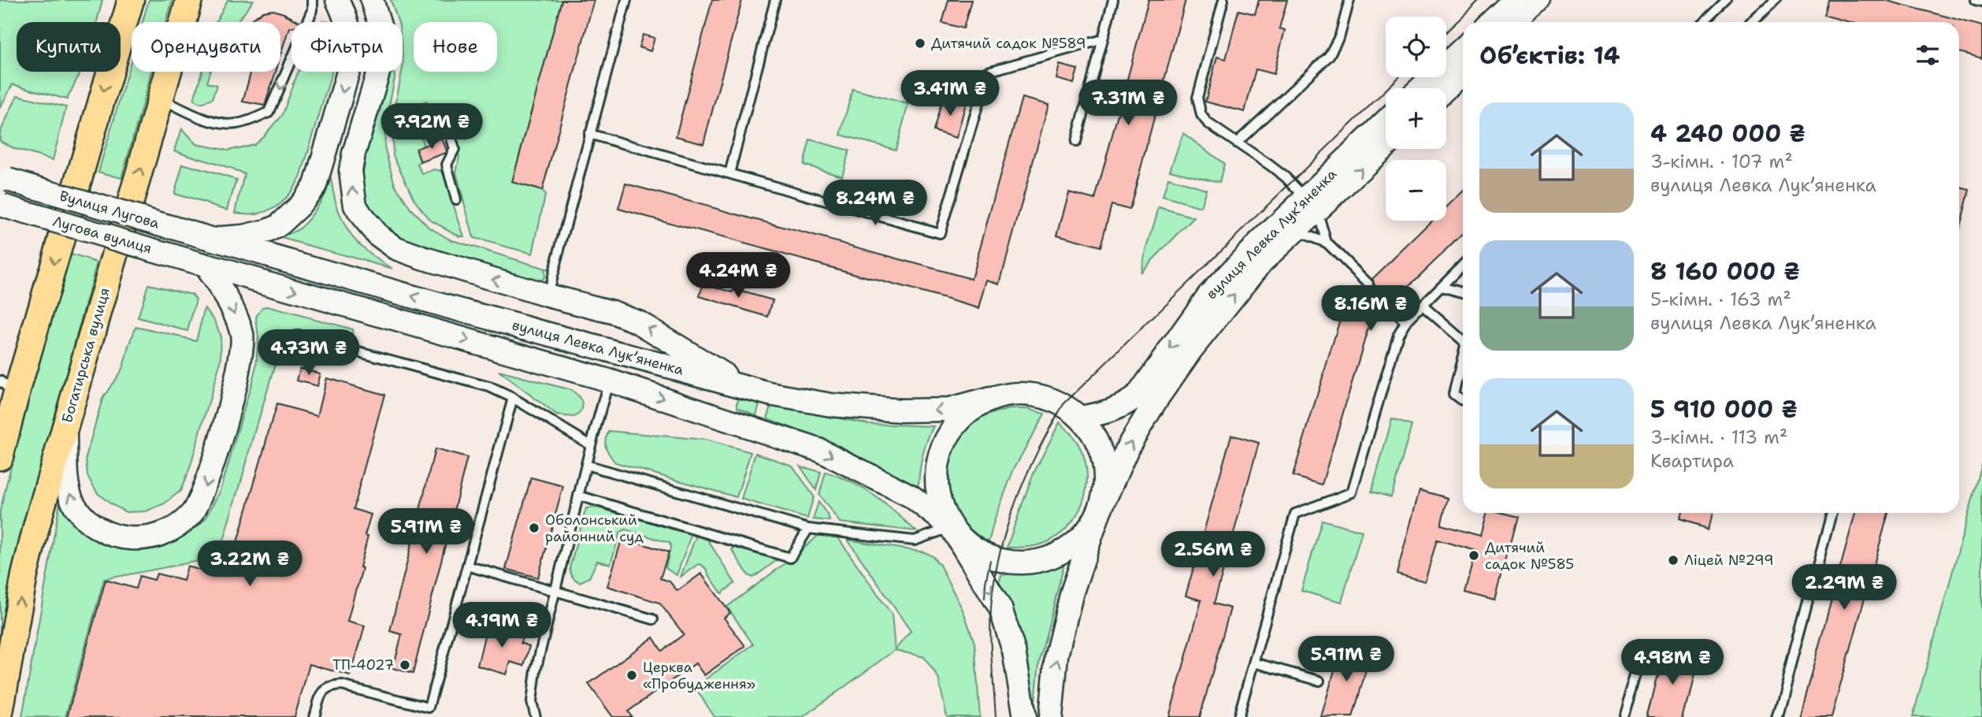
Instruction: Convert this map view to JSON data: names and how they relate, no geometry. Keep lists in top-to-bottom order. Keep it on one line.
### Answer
{"streets":{"main road":["Вулиця Лугова","вулиця Левка Лукʼяненка","Лугова вулиця","Богатирська вулиця"]},"crossings":[["Вулиця Лугова","вулиця Левка Лукʼяненка"],["вулиця Левка Лукʼяненка","Лугова вулиця"]],"places":["Дитячий садок №589","Оболонський районний суд","Дитячий садок №585","Ліцей №299","ТП-4027","Церква «Пробудження»"],"page":{"map_buttons":["+","−"],"chip":["Купити","Орендувати","Фільтри","Нове"],"heading":"Об’єктів: 14","price":["3.41M ₴","7.31M ₴","7.92M ₴","8.24M ₴","4.24M ₴","8.16M ₴","4.73M ₴","5.91M ₴","2.56M ₴","3.22M ₴","2.29M ₴","4.19M ₴","5.91M ₴","4.98M ₴"],"list":[{"name":"4 240 000 ₴","note":"3-кімн. · 107 m² · вулиця Левка Лукʼяненка"},{"name":"8 160 000 ₴","note":"5-кімн. · 163 m² · вулиця Левка Лукʼяненка"},{"name":"5 910 000 ₴","note":"3-кімн. · 113 m² · Квартира"}]}}
